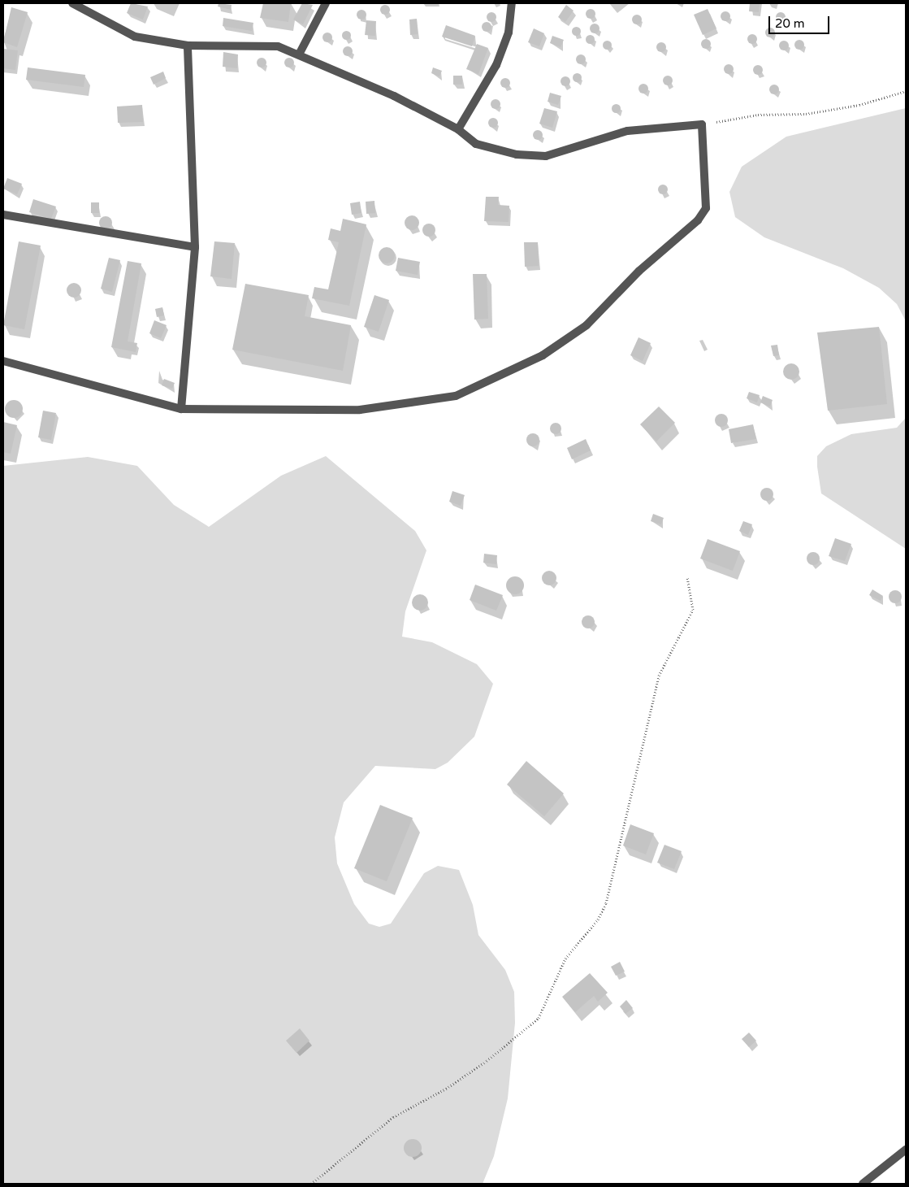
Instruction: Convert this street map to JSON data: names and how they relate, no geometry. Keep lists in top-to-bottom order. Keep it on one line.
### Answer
{"scale_bar":"20 m"}
